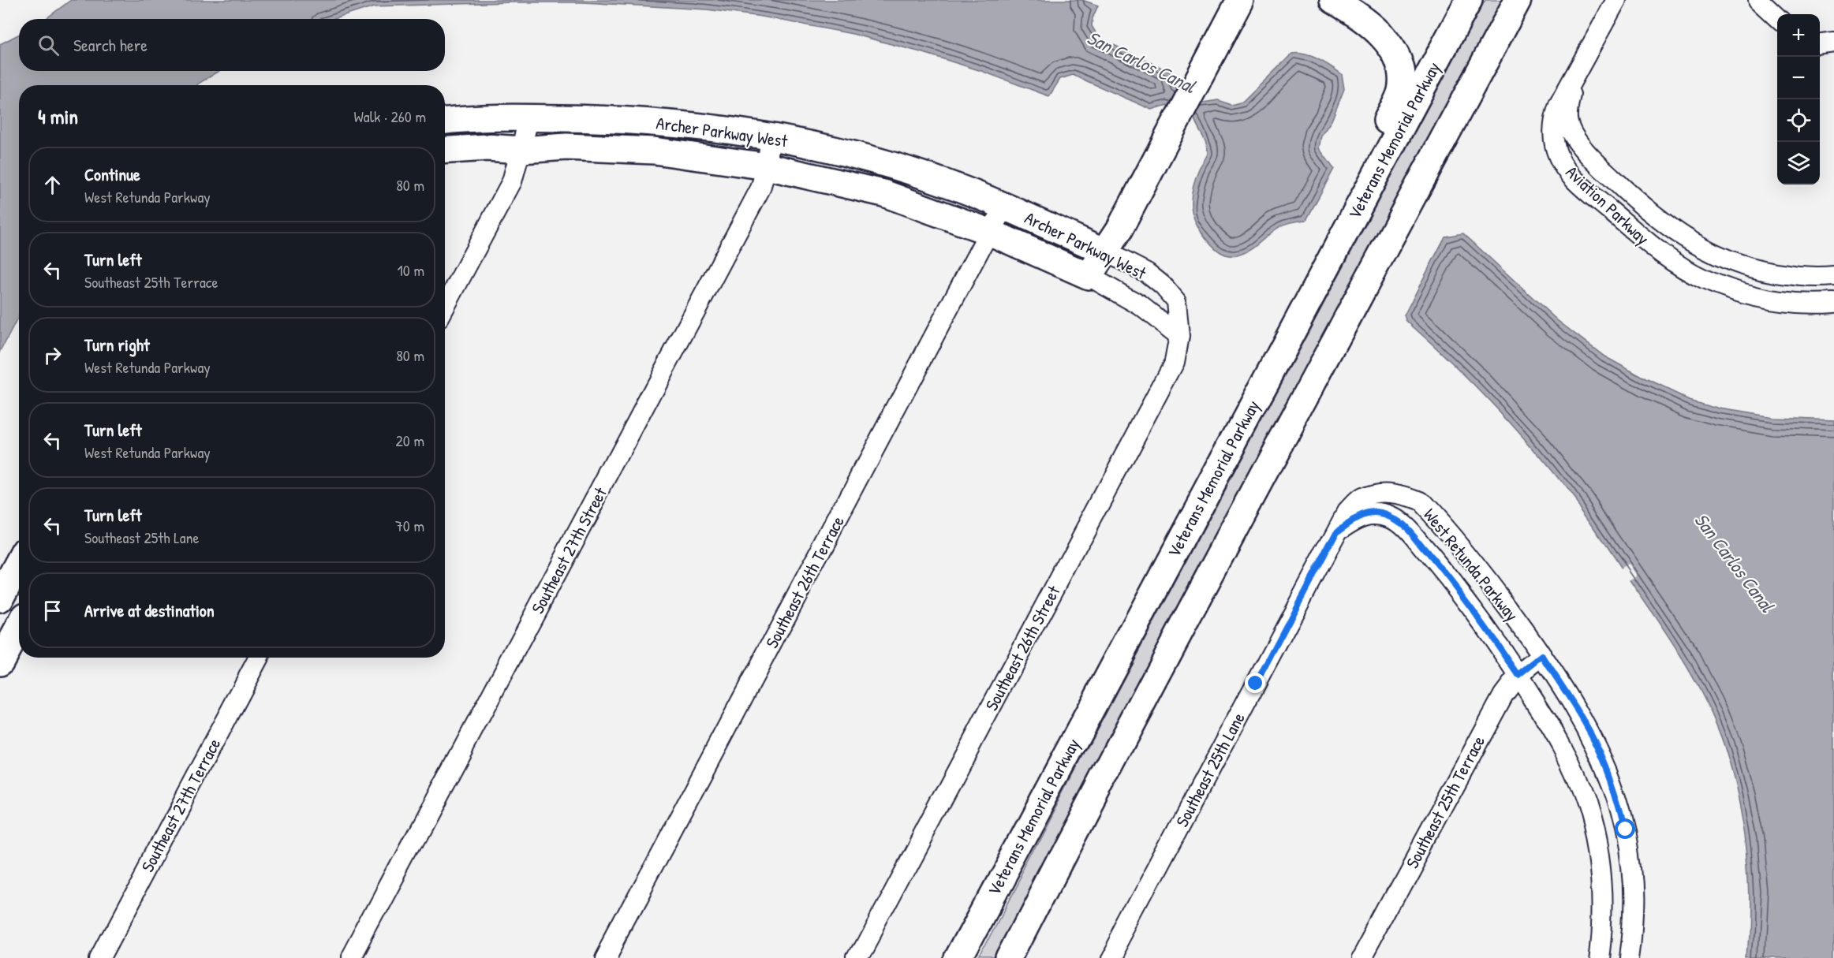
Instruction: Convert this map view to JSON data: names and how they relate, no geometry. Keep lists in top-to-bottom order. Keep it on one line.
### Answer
{"streets":{"main road":["Archer Parkway West","Veterans Memorial Parkway"],"street":["Aviation Parkway","Southeast 27th Street","West Retunda Parkway","Southeast 26th Terrace","Southeast 26th Street","Southeast 25th Lane","Southeast 25th Terrace","Southeast 27th Terrace"]},"crossings":[["Archer Parkway West","Southeast 27th Street"],["Archer Parkway West","Southeast 26th Terrace"],["Archer Parkway West","Southeast 26th Street"],["West Retunda Parkway","Southeast 25th Lane"],["West Retunda Parkway","Southeast 25th Terrace"]],"water":["San Carlos Canal"],"page":{"map_buttons":["+","−"],"search":"Search here","heading":["4 min","Walk · 260 m"],"list":[["Continue","West Retunda Parkway","80 m"],["Turn left","Southeast 25th Terrace","10 m"],["Turn right","West Retunda Parkway","80 m"],["Turn left","West Retunda Parkway","20 m"],["Turn left","Southeast 25th Lane","70 m"],"Arrive at destination"]}}
